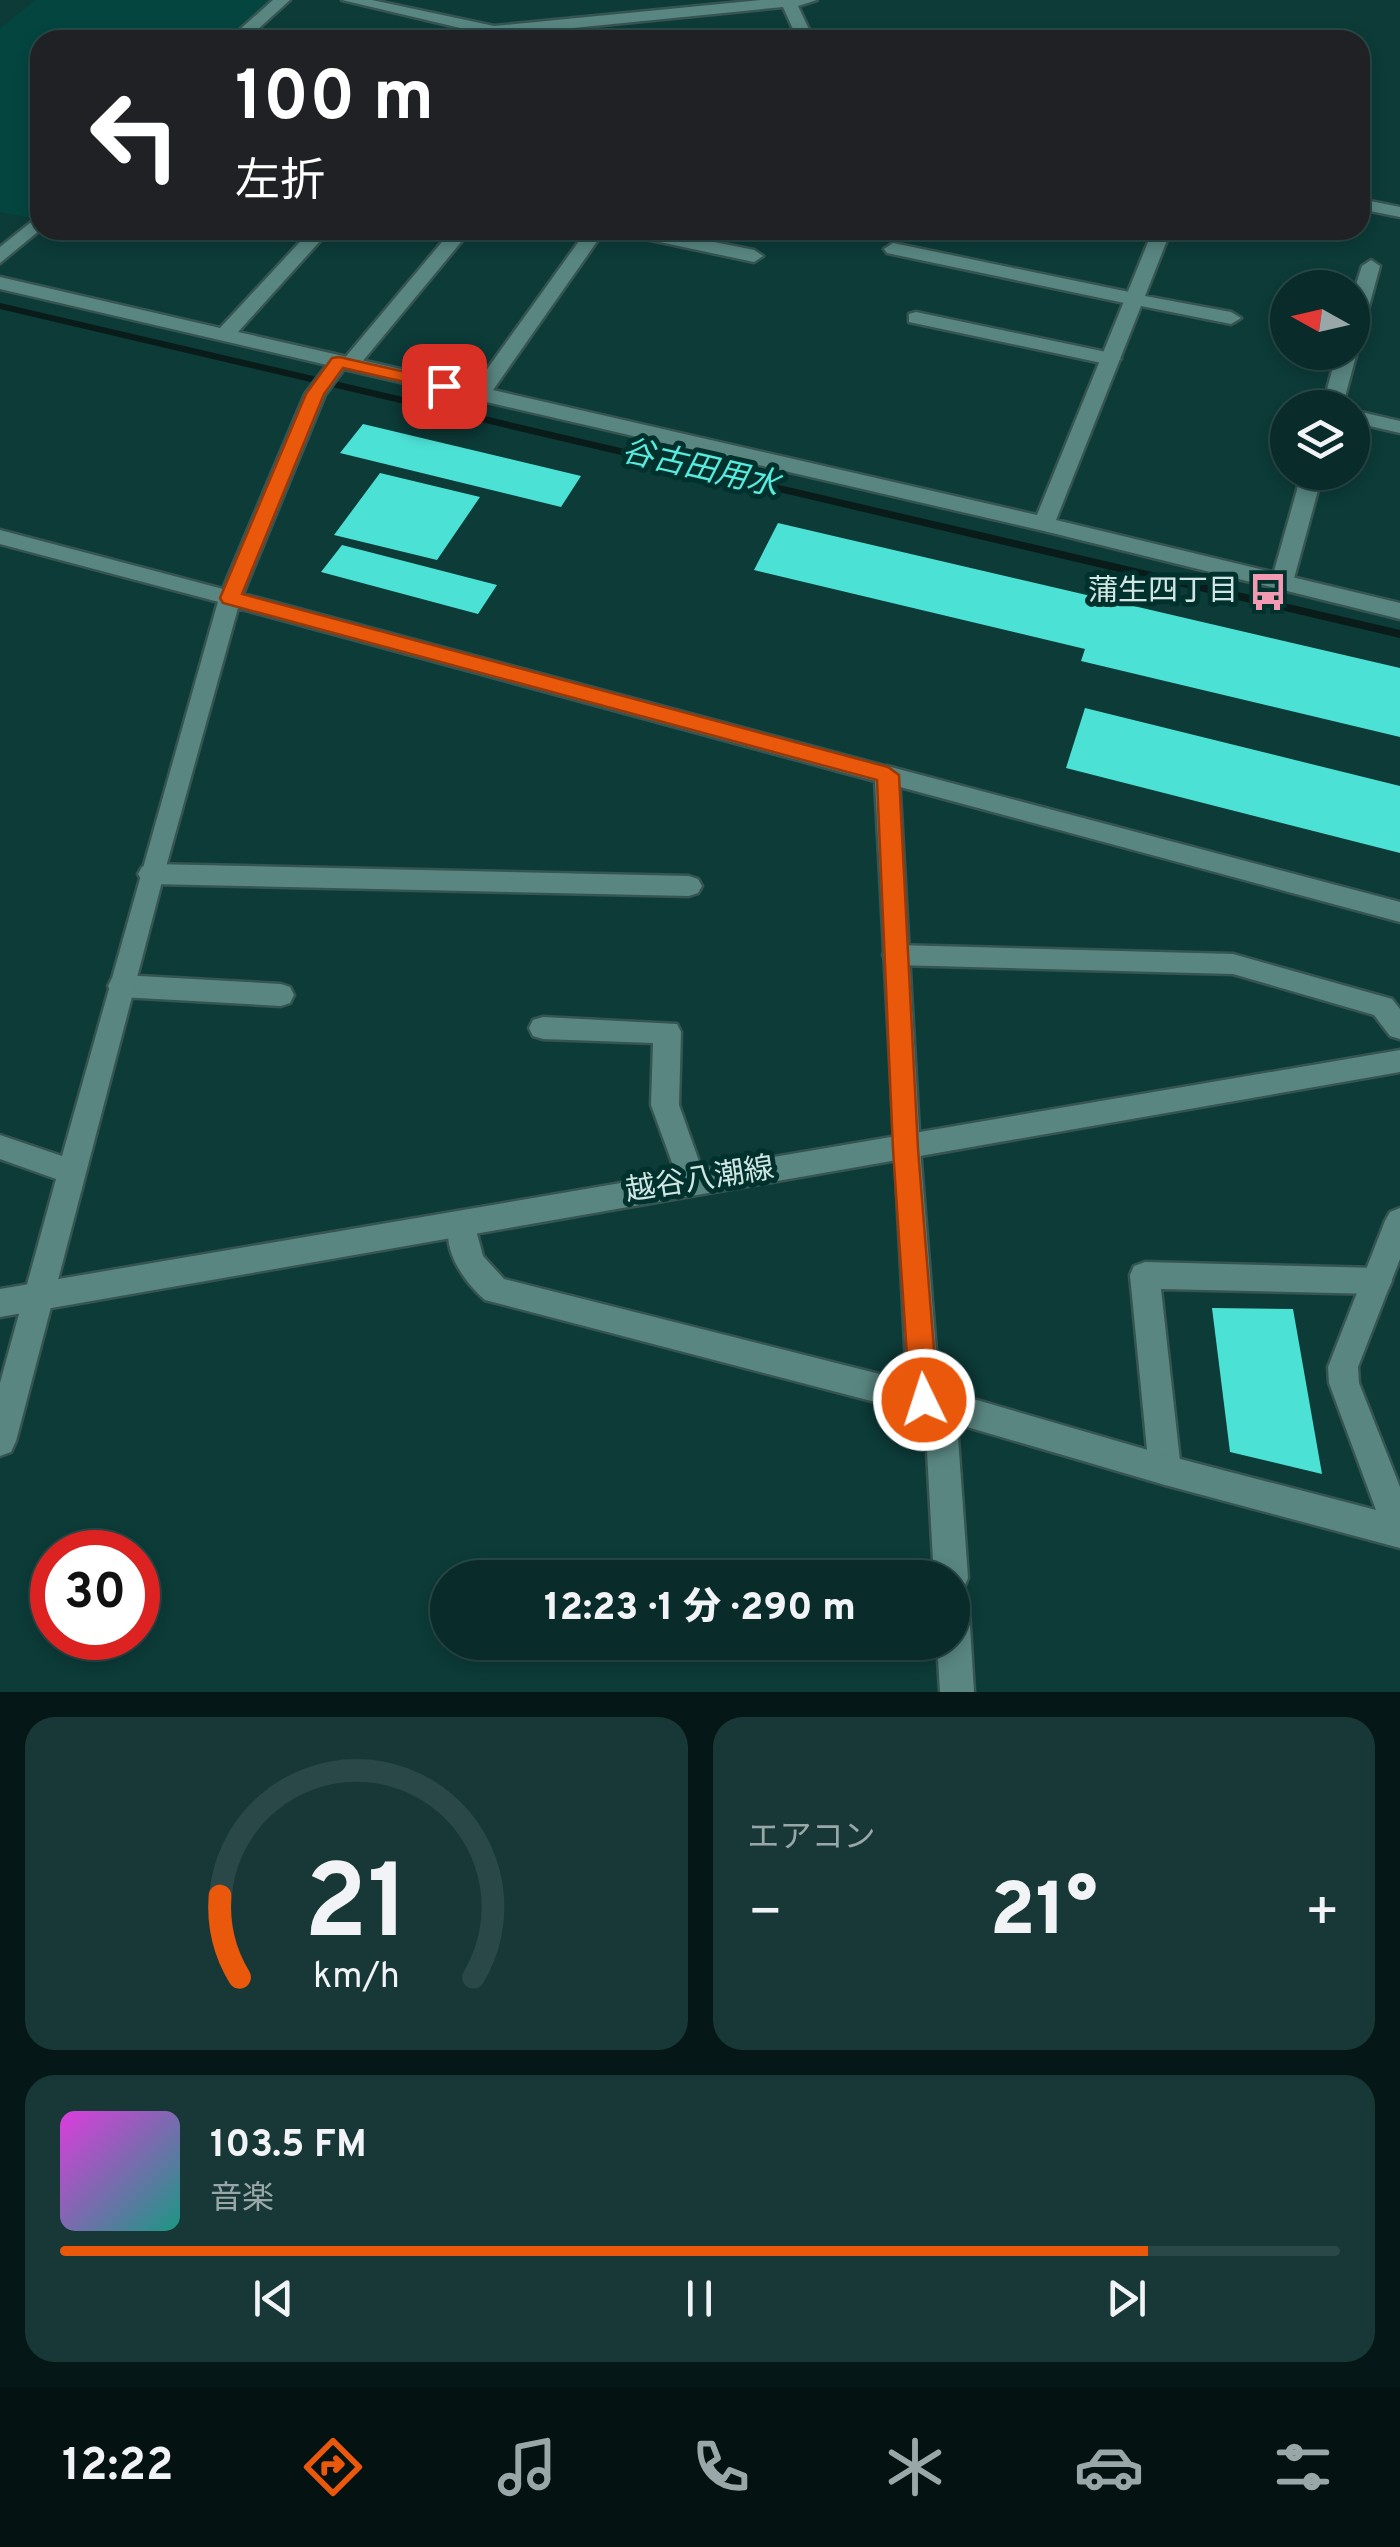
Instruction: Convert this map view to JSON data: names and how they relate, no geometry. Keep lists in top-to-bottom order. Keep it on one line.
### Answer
{"streets":{"street":["越谷八潮線"]},"water":["谷古田用水"],"places":{"bus stop":["蒲生四丁目"]},"north":"left","page":{"turn":["100 m","左折"],"limit":"30","trip":"12:23 · 1 分 · 290 m","tile":"エアコン","heat":["−","21°","+"],"song":["103.5 FM","音楽"],"tabs":"12:22","gauge":["21","km/h"]}}
